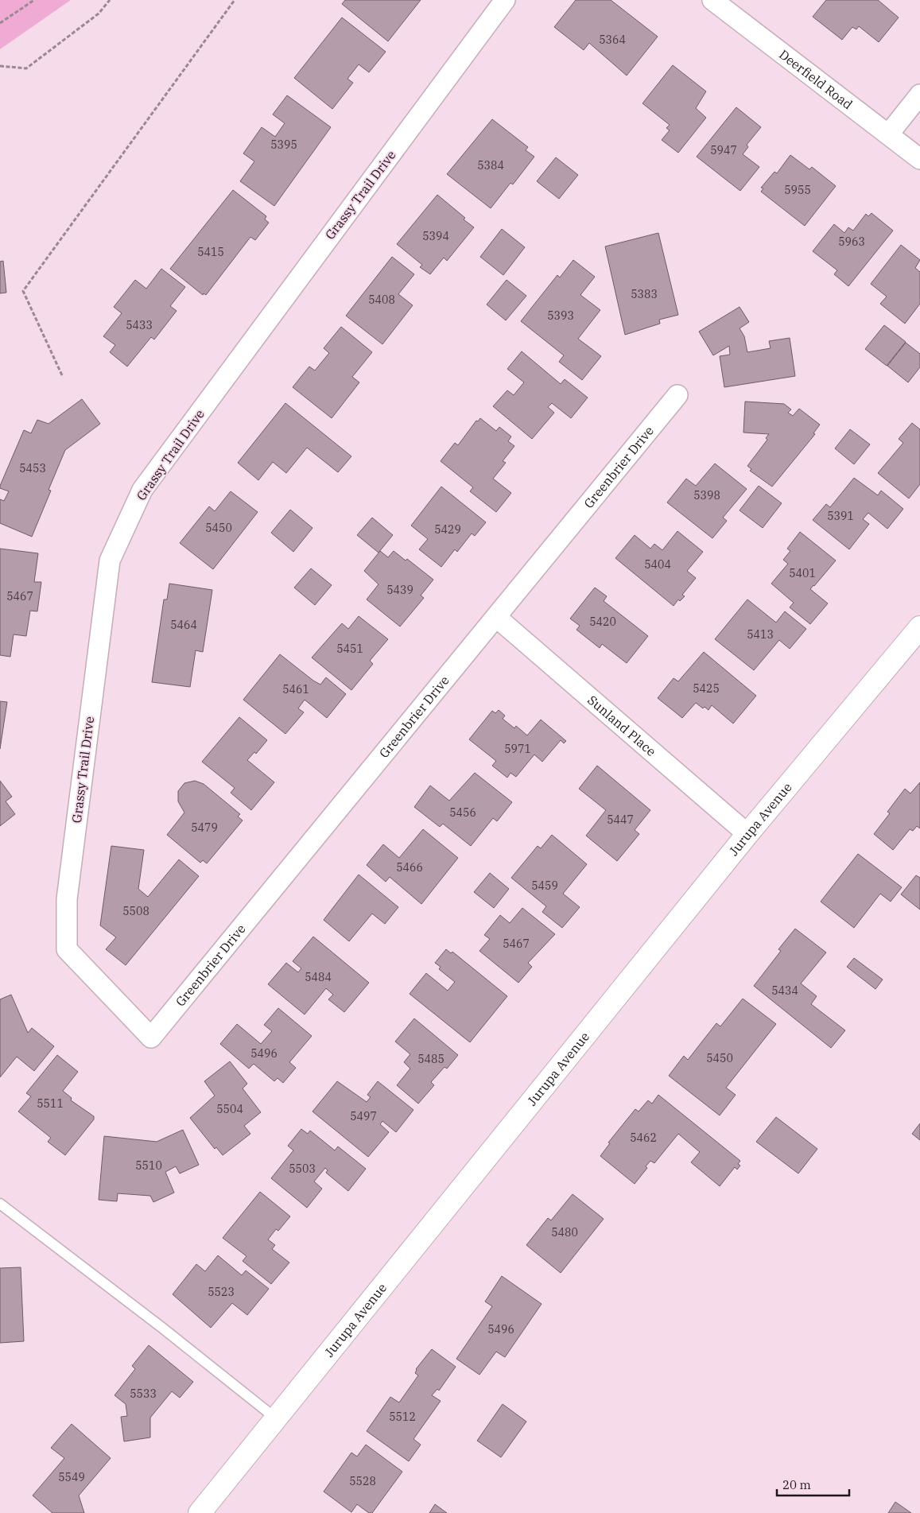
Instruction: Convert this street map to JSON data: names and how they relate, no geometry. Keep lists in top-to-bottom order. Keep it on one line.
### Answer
{"streets":{"main road":["Jurupa Avenue"],"street":["Deerfield Road","Grassy Trail Drive","Greenbrier Drive","Sunland Place"]},"crossings":[["Grassy Trail Drive","Greenbrier Drive"],["Greenbrier Drive","Sunland Place"],["Sunland Place","Jurupa Avenue"]],"house_numbers":["5364","5395","5947","5384","5955","5394","5963","5415","5383","5408","5393","5433","5453","5398","5391","5450","5429","5404","5401","5439","5467","5420","5464","5413","5451","5425","5461","5971","5456","5447","5479","5466","5459","5508","5467","5484","5434","5496","5450","5485","5511","5504","5497","5462","5510","5503","5480","5523","5496","5533","5512","5549","5528"],"scale_bar":"20 m"}
